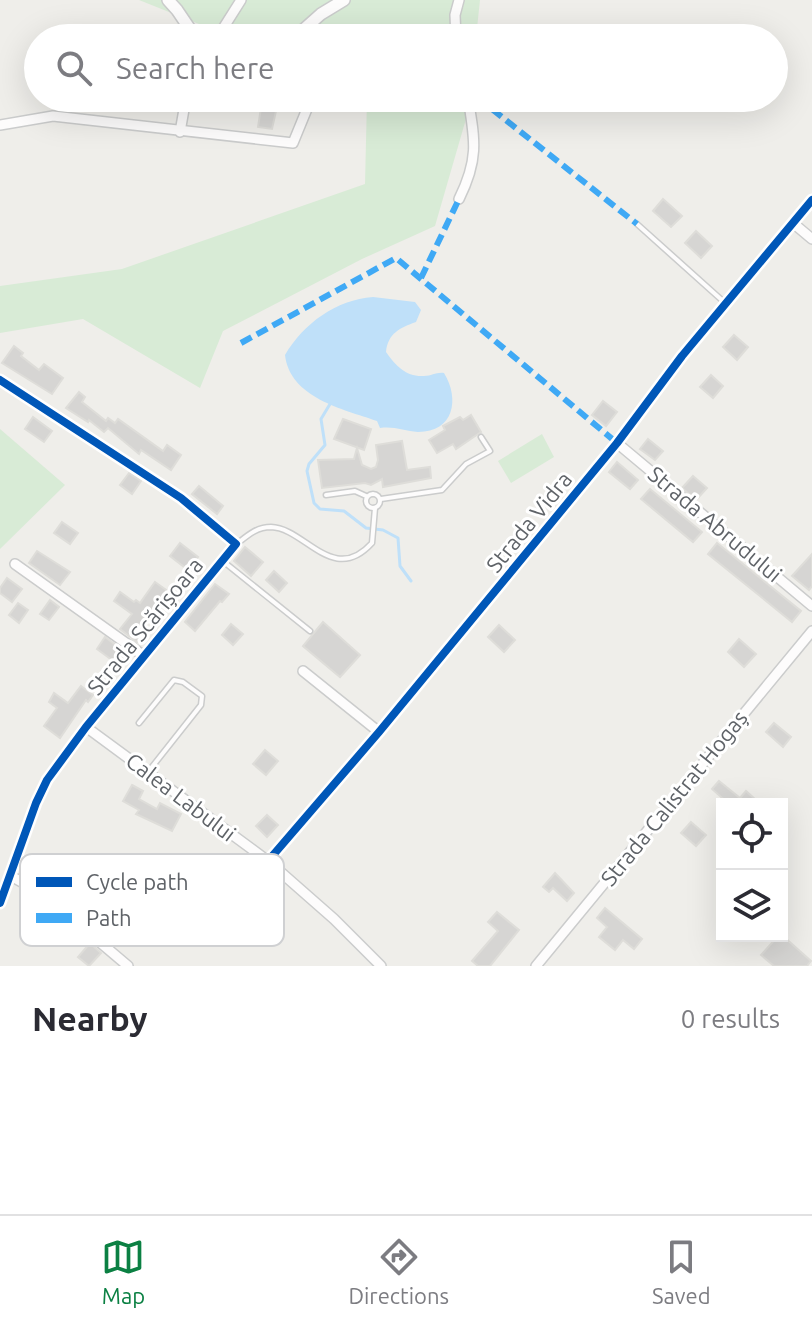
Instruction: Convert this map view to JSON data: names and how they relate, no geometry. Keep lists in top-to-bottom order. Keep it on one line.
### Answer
{"streets":{"street":["Strada Vidra","Strada Abrudului","Strada Scărișoara","Calea Labului","Strada Calistrat Hogaș"]},"crossings":[["Strada Vidra","Strada Abrudului"],["Strada Scărișoara","Calea Labului"]],"legend":["Cycle path","Path"],"page":{"search":"Search here","heading":["Nearby","0 results"],"nav":["Map","Directions","Saved"]}}
